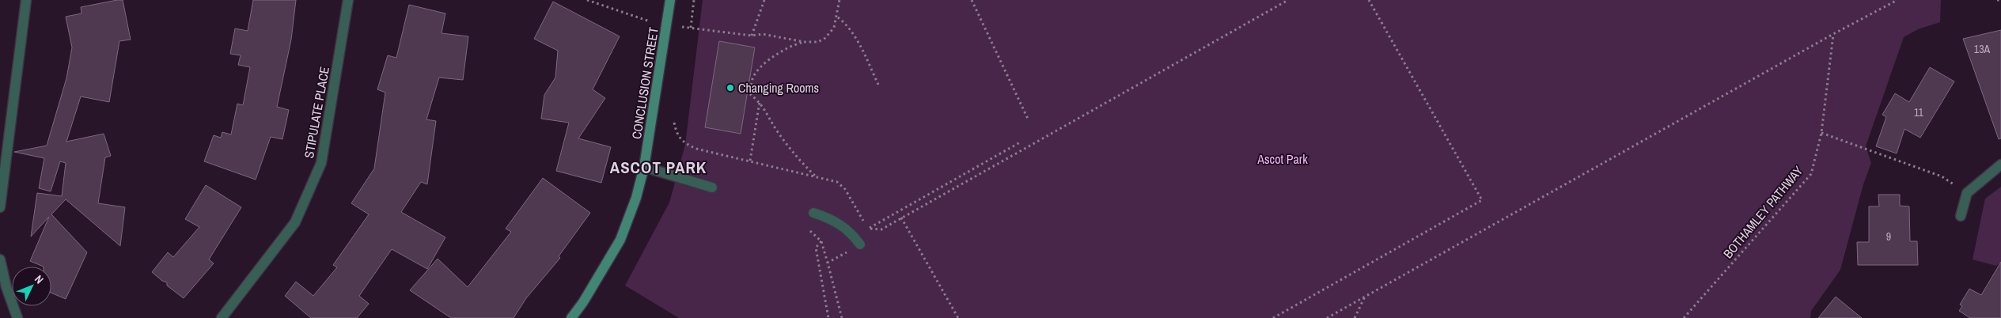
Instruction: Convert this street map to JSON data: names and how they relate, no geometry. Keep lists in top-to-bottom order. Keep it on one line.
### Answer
{"streets":{"street":["CONCLUSION STREET","STIPULATE PLACE"],"path":["BOTHAMLEY PATHWAY"]},"districts":["ASCOT PARK"],"parks":["Ascot Park"],"places":["Changing Rooms"],"house_numbers":["13A","11","9"],"north":"top right"}
